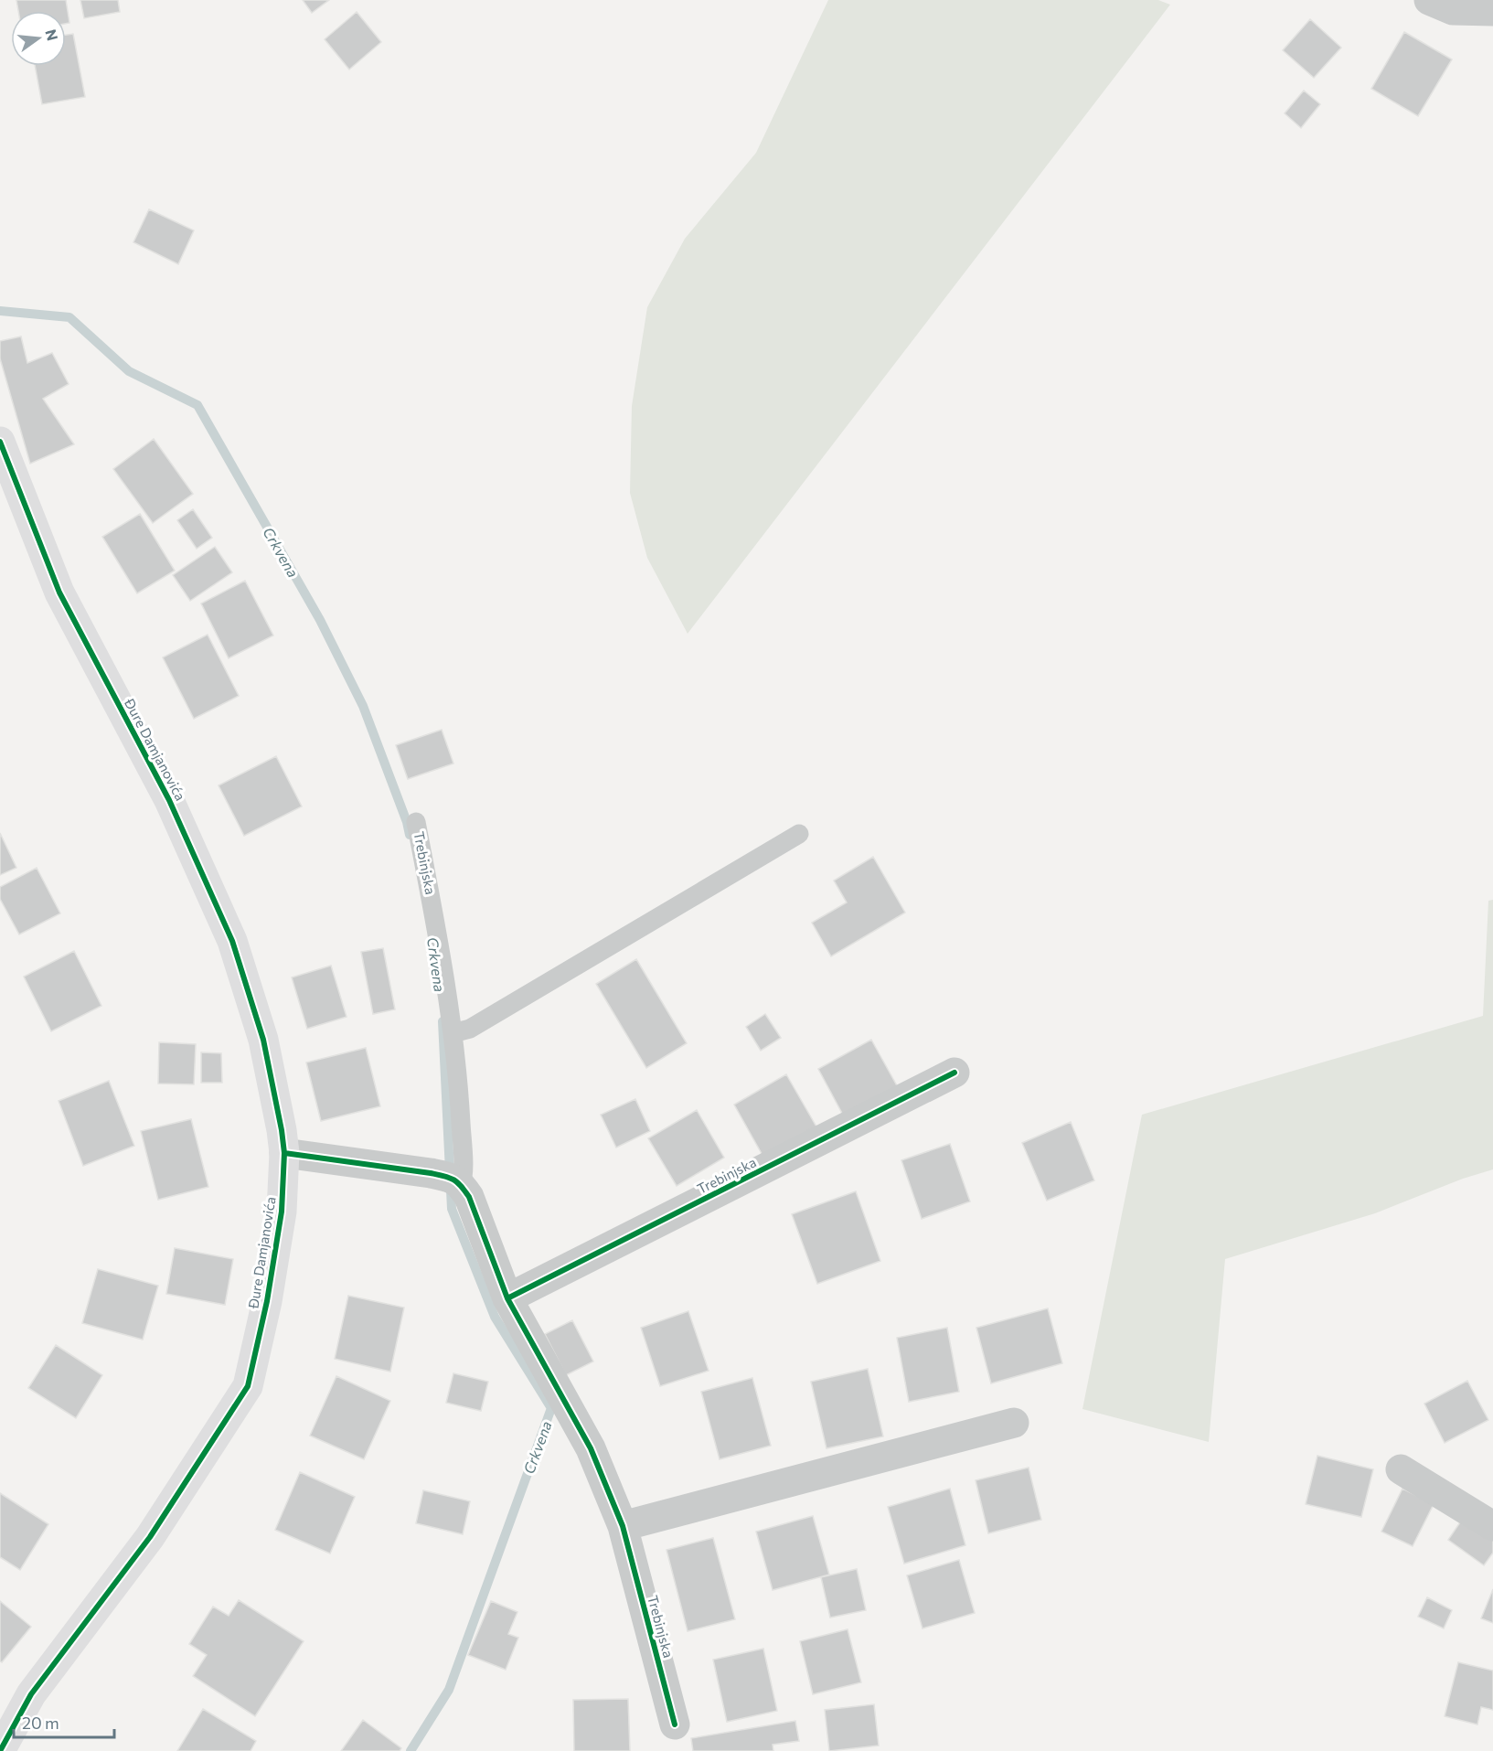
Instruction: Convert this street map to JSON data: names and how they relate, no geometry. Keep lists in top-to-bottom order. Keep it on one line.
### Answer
{"streets":{"main road":["Đure Damjanovića"],"street":["Trebinjska"]},"water":["Crkvena"],"scale_bar":"20 m","north":"right"}
